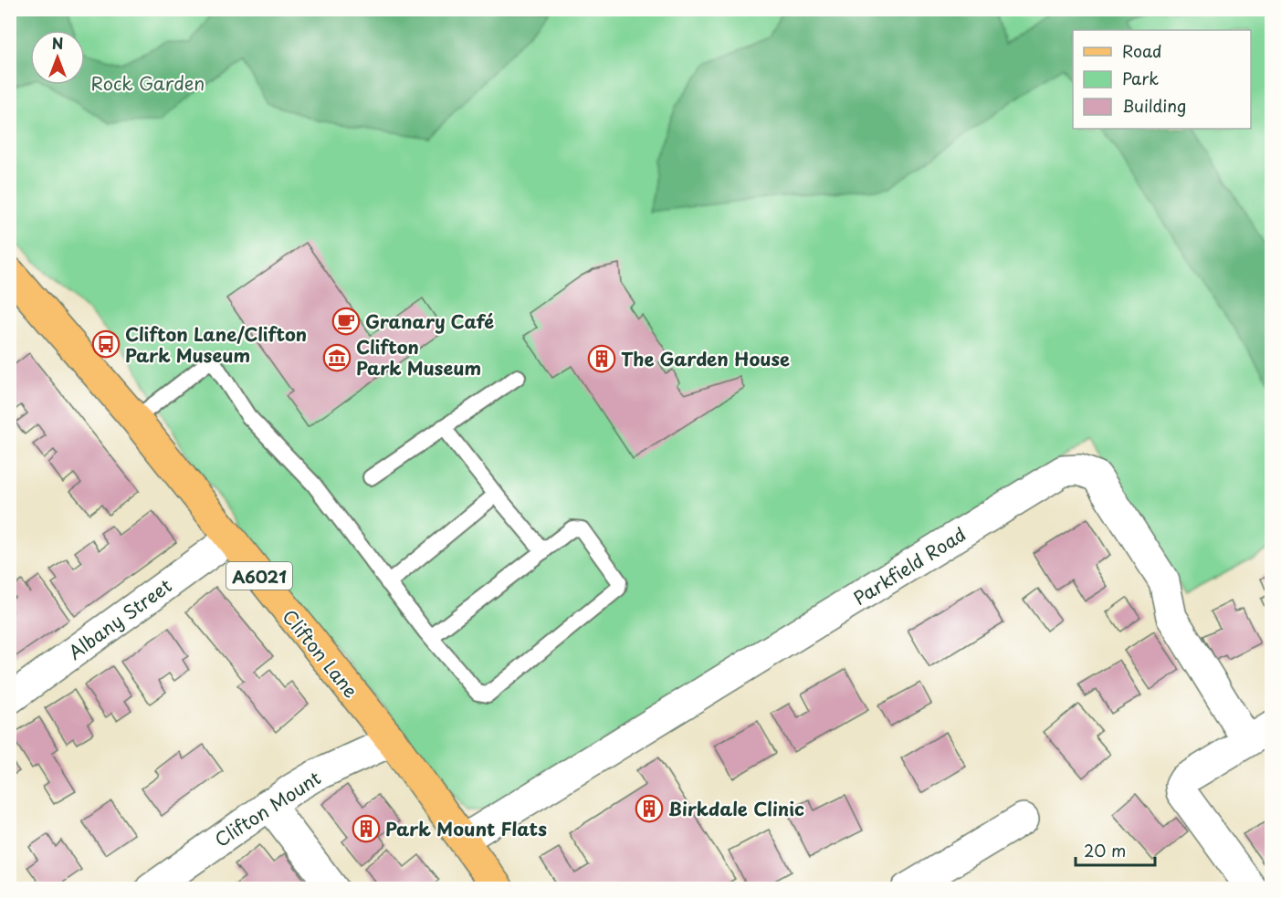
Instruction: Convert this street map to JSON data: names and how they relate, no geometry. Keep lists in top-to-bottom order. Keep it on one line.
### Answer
{"streets":{"main road":["A6021","Clifton Lane"],"street":["Parkfield Road","Albany Street","Clifton Mount"]},"crossings":[["Parkfield Road","Clifton Lane"],["Albany Street","Clifton Lane"],["Clifton Lane","Clifton Mount"]],"parks":["Rock Garden"],"places":{"cafe":["Granary Café"],"bus stop":["Clifton Lane/Clifton Park Museum"],"museum":["Clifton Park Museum"],"building":["The Garden House","Birkdale Clinic","Park Mount Flats"]},"legend":["Road","Park","Building"],"scale_bar":"20 m","north":"top"}
